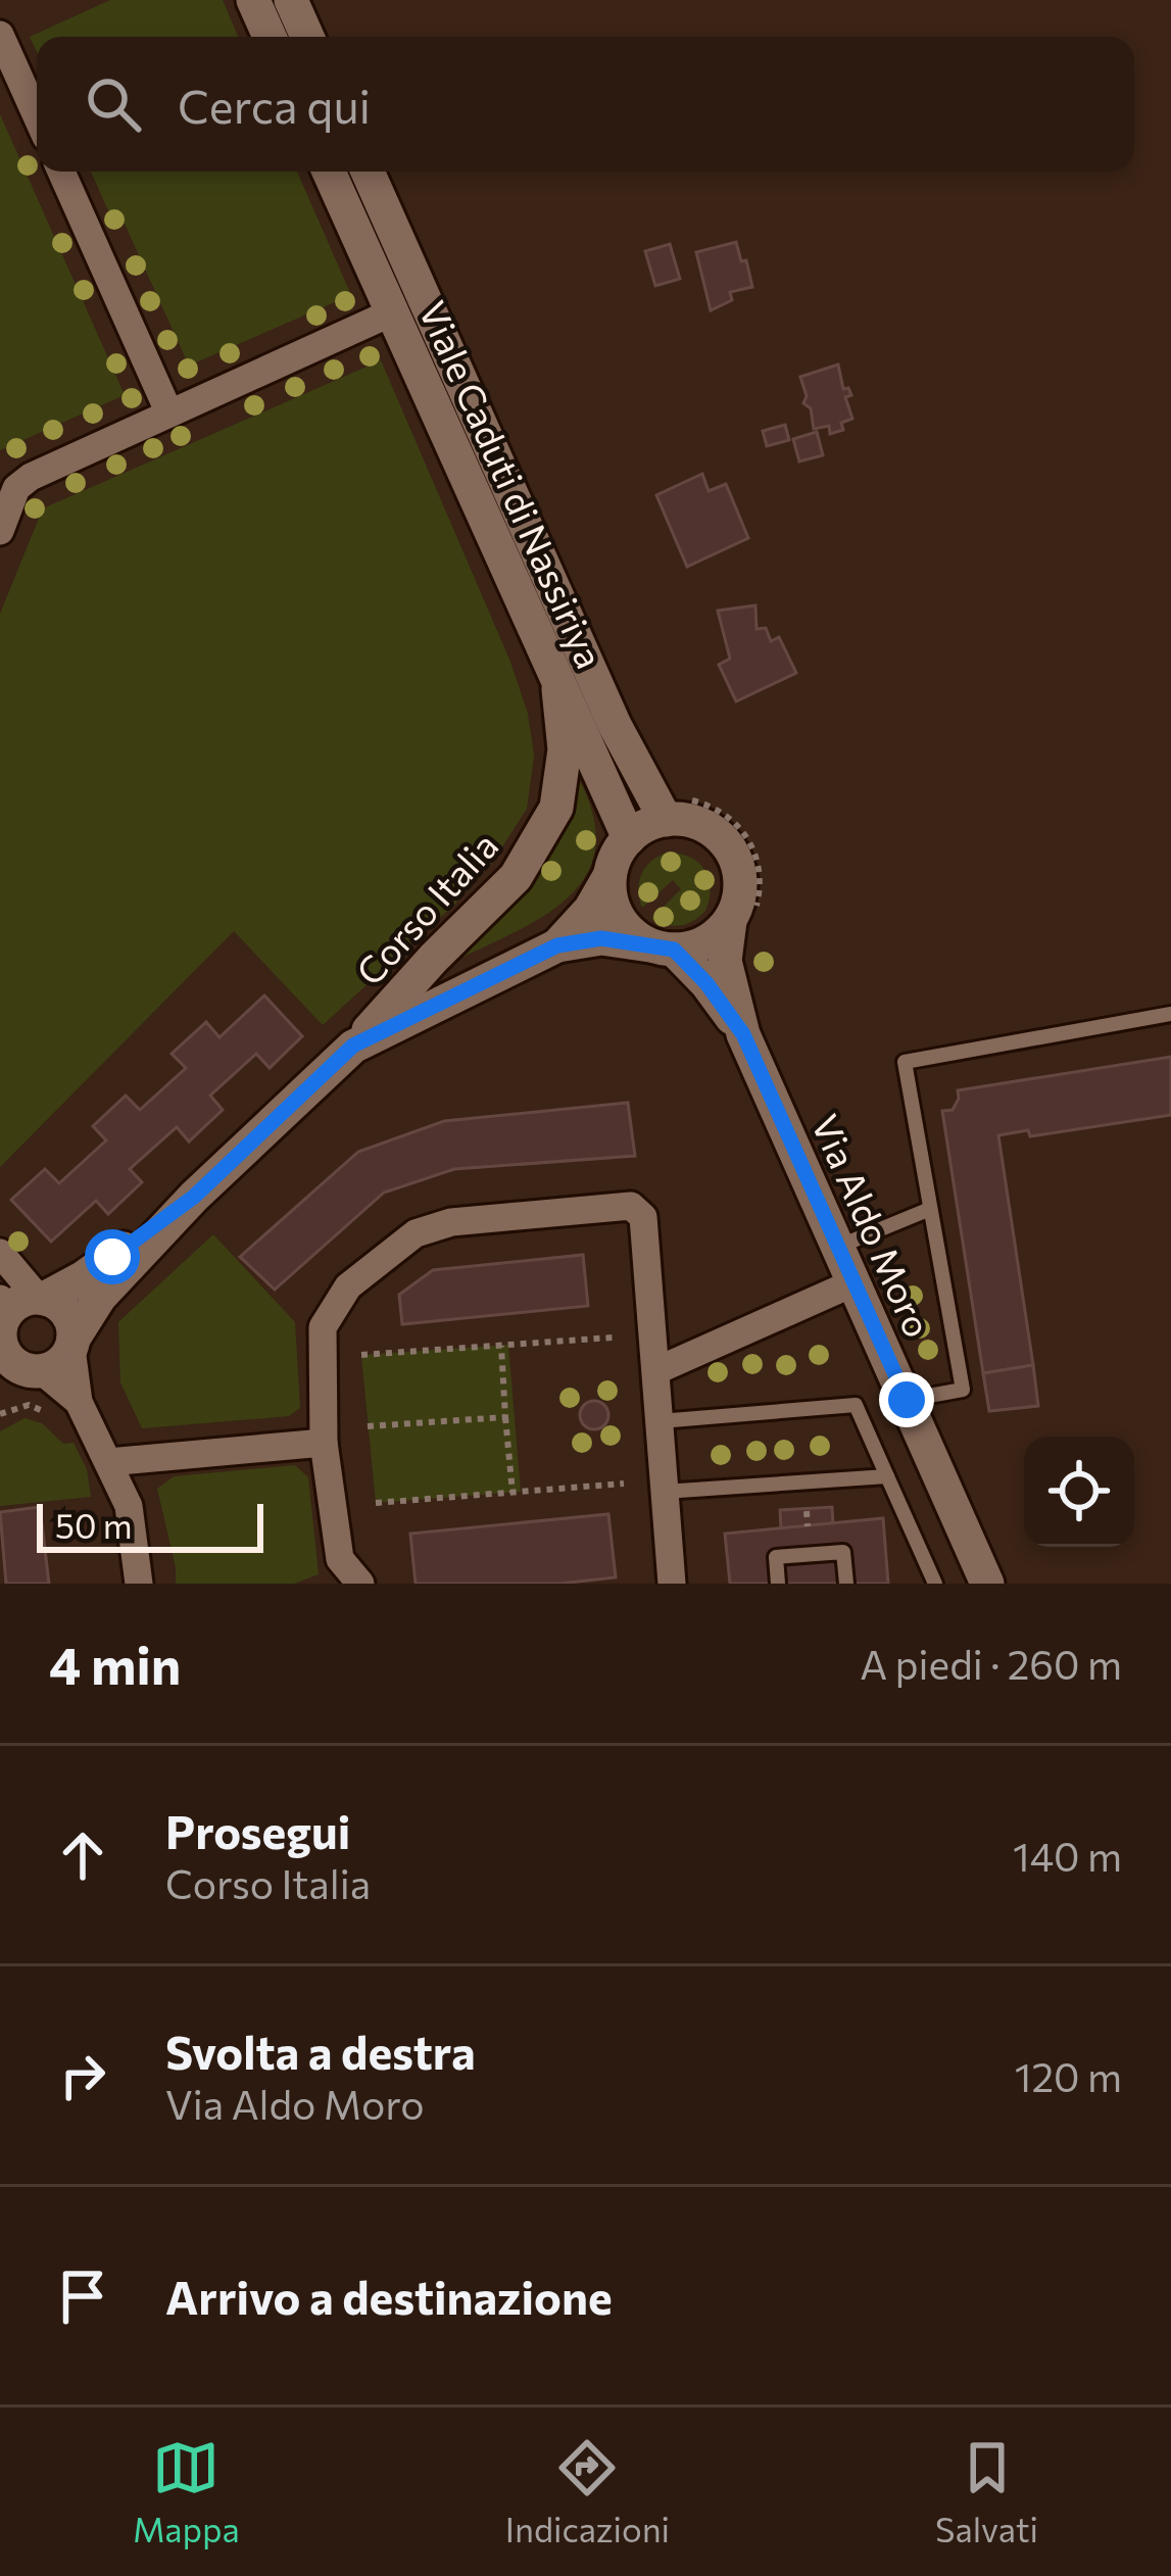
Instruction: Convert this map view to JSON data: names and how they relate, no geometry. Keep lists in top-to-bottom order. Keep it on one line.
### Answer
{"streets":{"main road":["Viale Caduti di Nassiriya","Corso Italia","Via Aldo Moro"]},"crossings":[["Viale Caduti di Nassiriya","Corso Italia"],["Viale Caduti di Nassiriya","Via Aldo Moro"],["Corso Italia","Via Aldo Moro"]],"scale_bar":"50 m","page":{"search":"Cerca qui","scale":"50 m","heading":["4 min","A piedi · 260 m"],"list":[["Prosegui","Corso Italia","140 m"],["Svolta a destra","Via Aldo Moro","120 m"],"Arrivo a destinazione"],"nav":["Mappa","Indicazioni","Salvati"]}}
